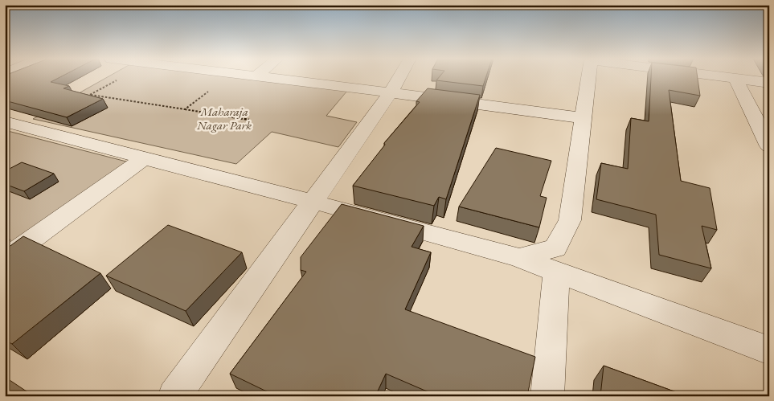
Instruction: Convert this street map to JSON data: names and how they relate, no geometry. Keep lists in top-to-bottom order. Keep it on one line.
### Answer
{"parks":["Maharaja Nagar Park"]}
